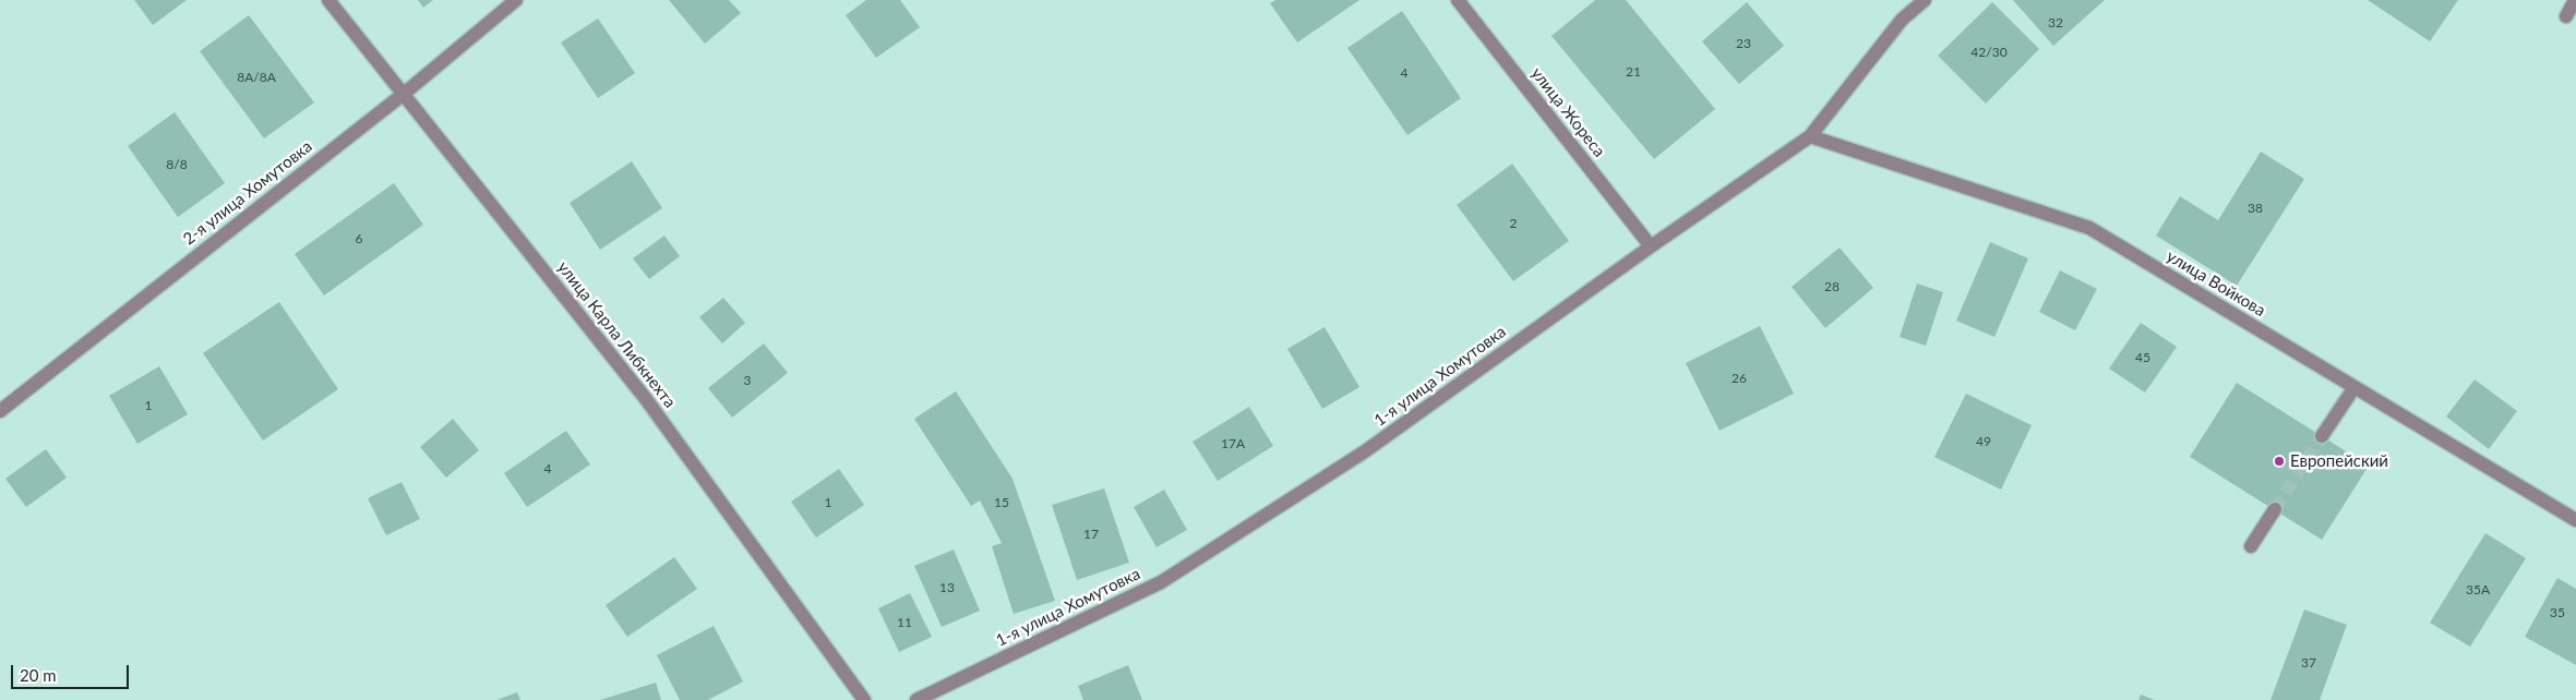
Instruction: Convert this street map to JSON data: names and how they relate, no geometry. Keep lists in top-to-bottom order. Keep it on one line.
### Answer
{"streets":{"street":["улица Жореса","2-я улица Хомутовка","улица Войкова","улица Карла Либкнехта","1-я улица Хомутовка"]},"crossings":[["улица Жореса","1-я улица Хомутовка"],["2-я улица Хомутовка","улица Карла Либкнехта"],["улица Войкова","1-я улица Хомутовка"]],"places":["Европейский"],"house_numbers":["32","23","42/30","21","4","8А/8А","8/8","38","2","6","28","45","26","3","1","49","17А","4","1","15","17","13","35А","35","11","37"],"scale_bar":"20 m"}
